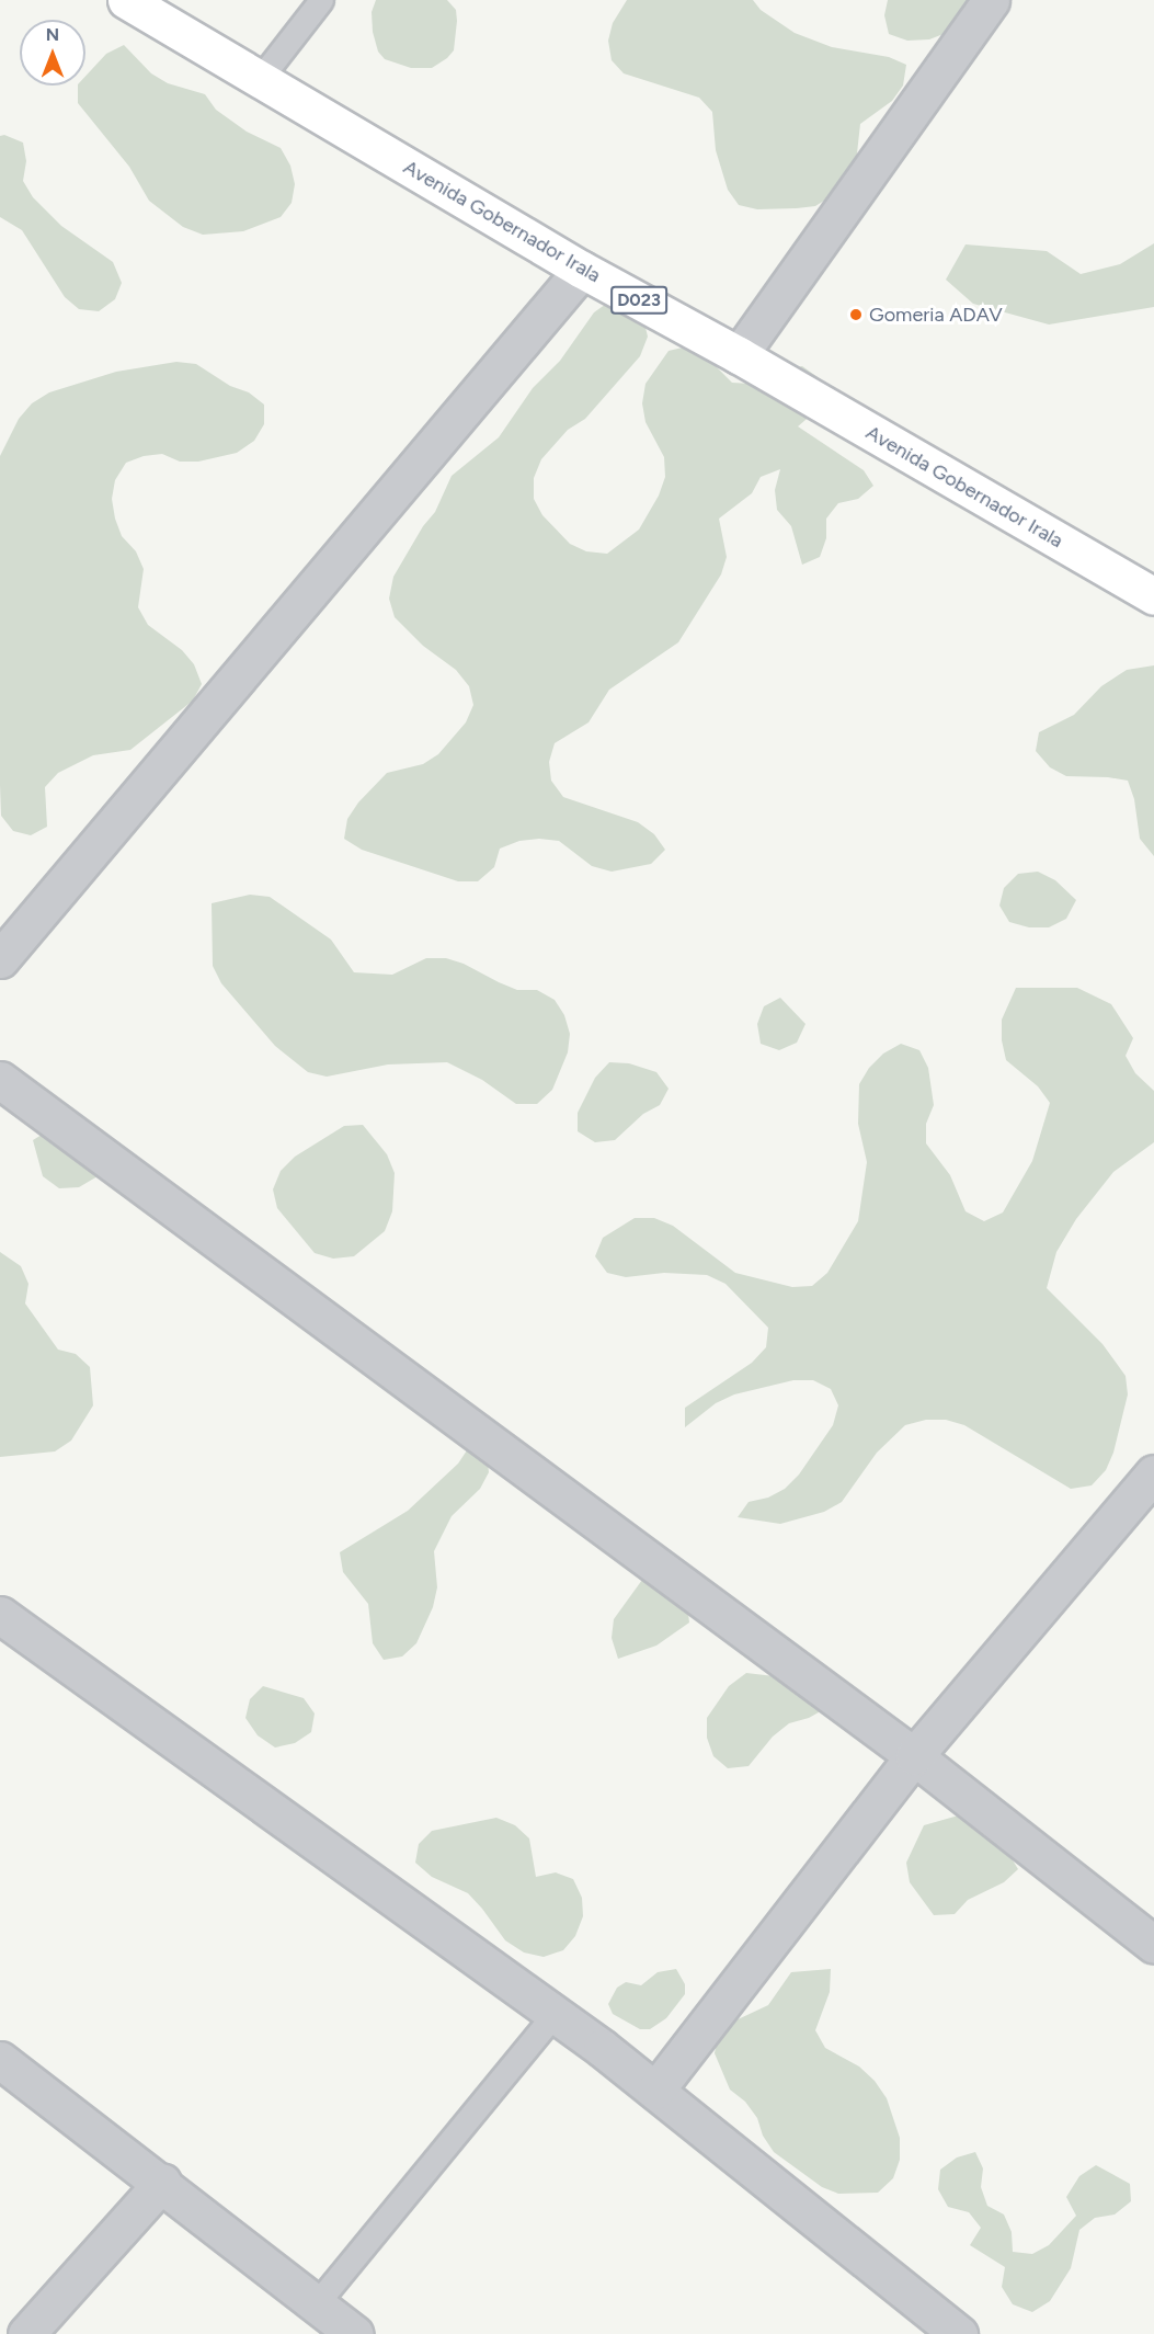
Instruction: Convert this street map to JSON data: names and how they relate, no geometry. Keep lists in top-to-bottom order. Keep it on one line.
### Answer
{"streets":{"main road":["Avenida Gobernador Irala","D023"]},"places":["Gomeria ADAV"],"north":"top"}
